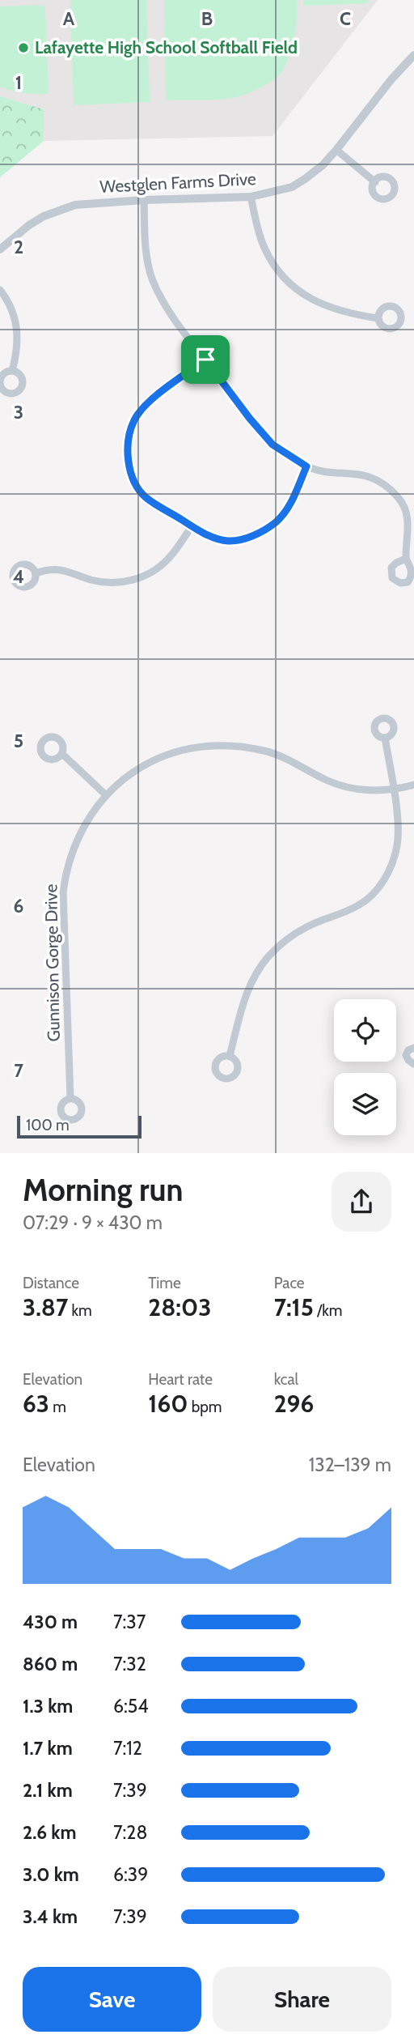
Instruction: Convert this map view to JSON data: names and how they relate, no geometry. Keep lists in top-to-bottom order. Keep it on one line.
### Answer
{"streets":{"street":["Westglen Farms Drive","Gunnison Gorge Drive"]},"places":["Lafayette High School Softball Field"],"scale_bar":"100 m","page":{"scale":"100 m","heading":["Morning run","07:29 · 9 × 430 m"],"stats":[["Distance","3.87 km"],["Time","28:03"],["Pace","7:15 /km"],["Elevation","63 m"],["Heart rate","160 bpm"],["kcal","296"]],"chart":["Elevation","132–139 m"],"list":[{"name":"430 m","note":"7:37"},{"name":"860 m","note":"7:32"},{"name":"1.3 km","note":"6:54"},{"name":"1.7 km","note":"7:12"},{"name":"2.1 km","note":"7:39"},{"name":"2.6 km","note":"7:28"},{"name":"3.0 km","note":"6:39"},{"name":"3.4 km","note":"7:39"}],"buttons":["Save","Share"]},"grid":{"columns":["A","B","C"],"rows":["1","2","3","4","5","6","7"]}}
